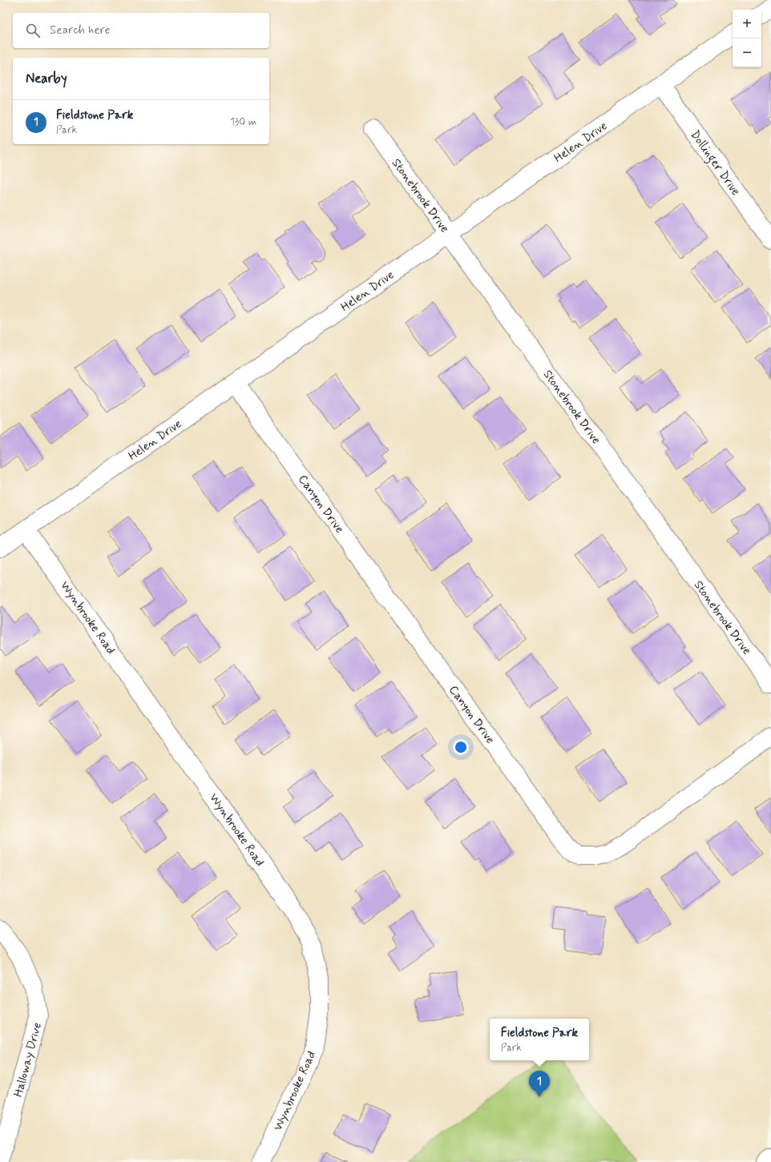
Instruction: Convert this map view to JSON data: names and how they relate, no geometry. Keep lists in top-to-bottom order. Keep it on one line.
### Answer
{"streets":{"street":["Helen Drive","Dollinger Drive","Stonebrook Drive","Canyon Drive","Wynbrooke Road","Halloway Drive"]},"crossings":[["Helen Drive","Dollinger Drive"],["Helen Drive","Stonebrook Drive"],["Helen Drive","Canyon Drive"],["Helen Drive","Wynbrooke Road"]],"page":{"map_buttons":["+","−"],"search":"Search here","heading":"Nearby","list":[{"mark":"1","name":"Fieldstone Park","note":"Park","value":"130 m"}],"popup":["Fieldstone Park","Park"],"pins":"1"}}
